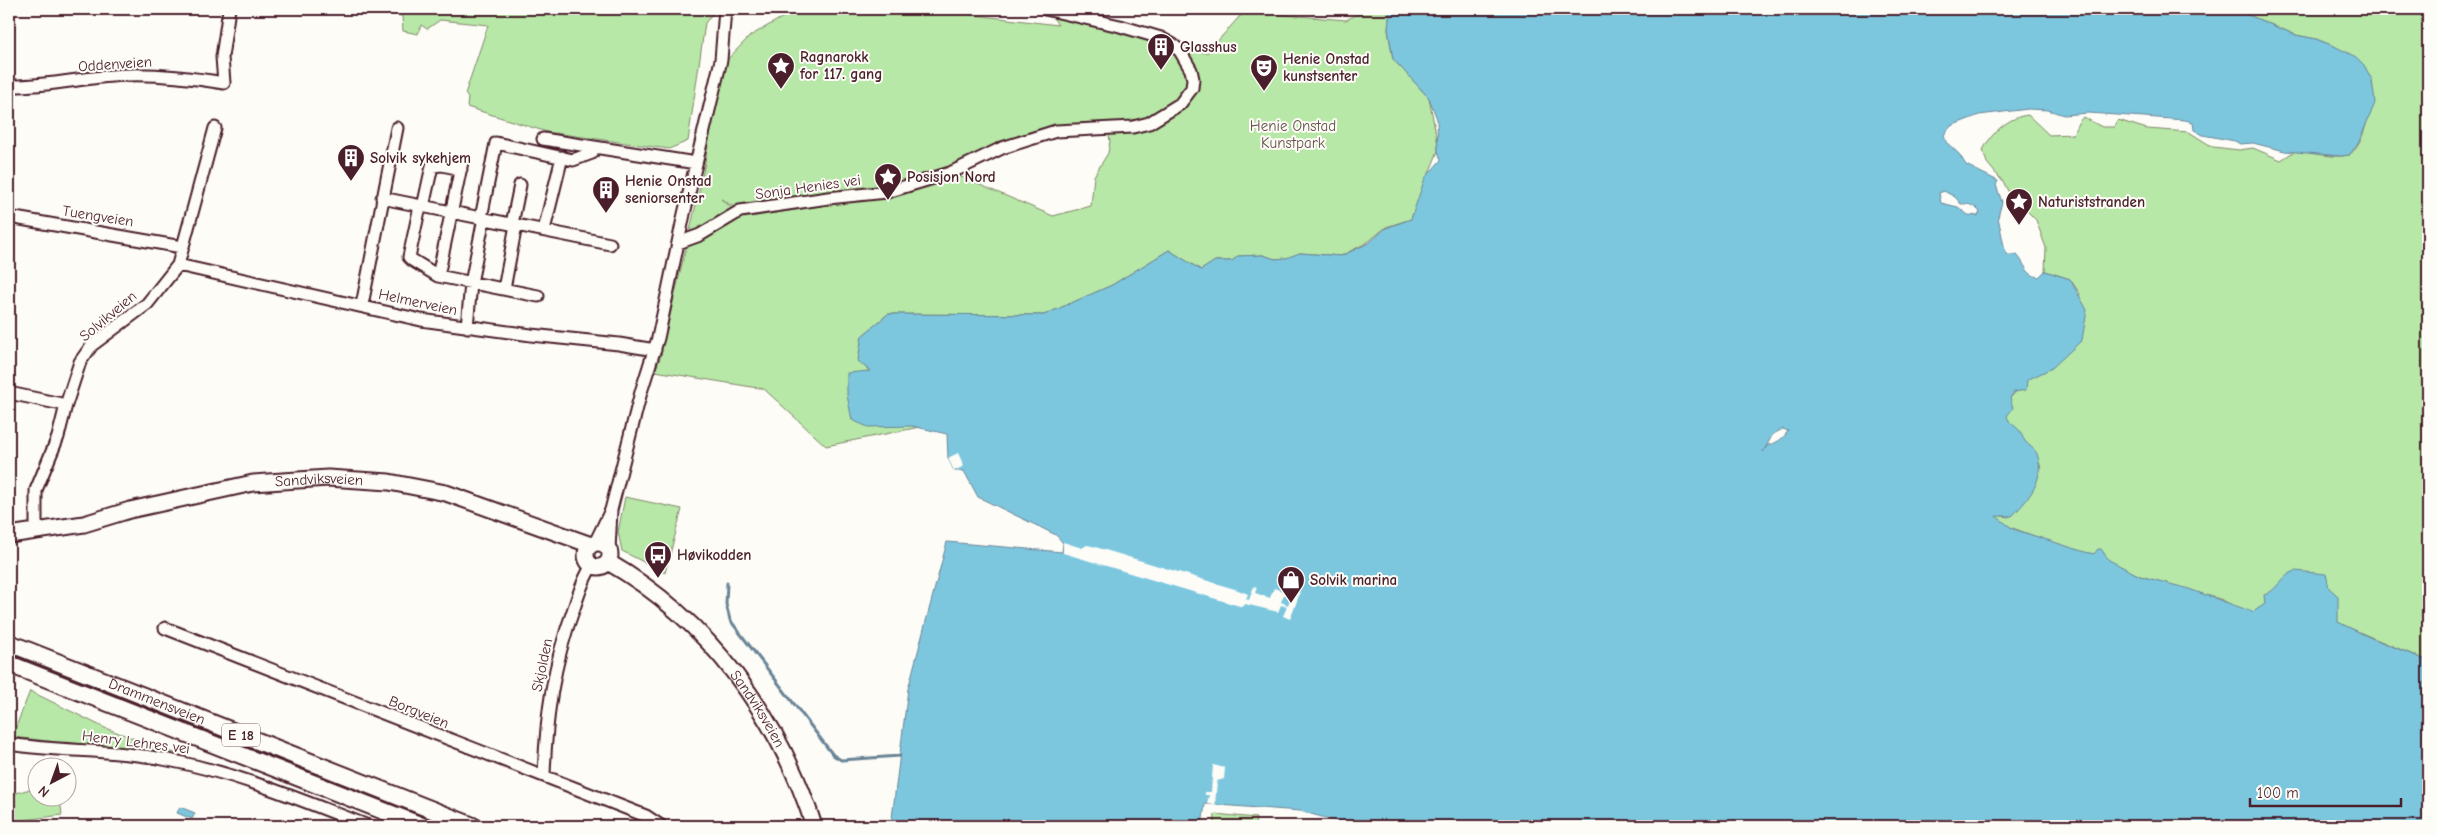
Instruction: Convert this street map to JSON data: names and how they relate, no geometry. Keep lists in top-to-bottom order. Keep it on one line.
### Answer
{"streets":{"highway":["Drammensveien","E 18"],"main road":["Sandviksveien"],"street":["Oddenveien","Sonja Henies vei","Tuengveien","Helmerveien","Solvikveien","Skjolden","Borgveien","Henry Lehres vei"]},"crossings":[["Tuengveien","Solvikveien"],["Helmerveien","Solvikveien"],["Solvikveien","Sandviksveien"],["Sandviksveien","Skjolden"],["Skjolden","Borgveien"]],"parks":["Henie Onstad Kunstpark"],"places":{"building":["Glasshus","Solvik sykehjem","Henie Onstad seniorsenter"],"place":["Ragnarokk for 117. gang","Posisjon Nord","Naturiststranden"],"theatre":["Henie Onstad kunstsenter"],"bus stop":["Høvikodden"],"shop":["Solvik marina"]},"scale_bar":"100 m","north":"bottom left"}
